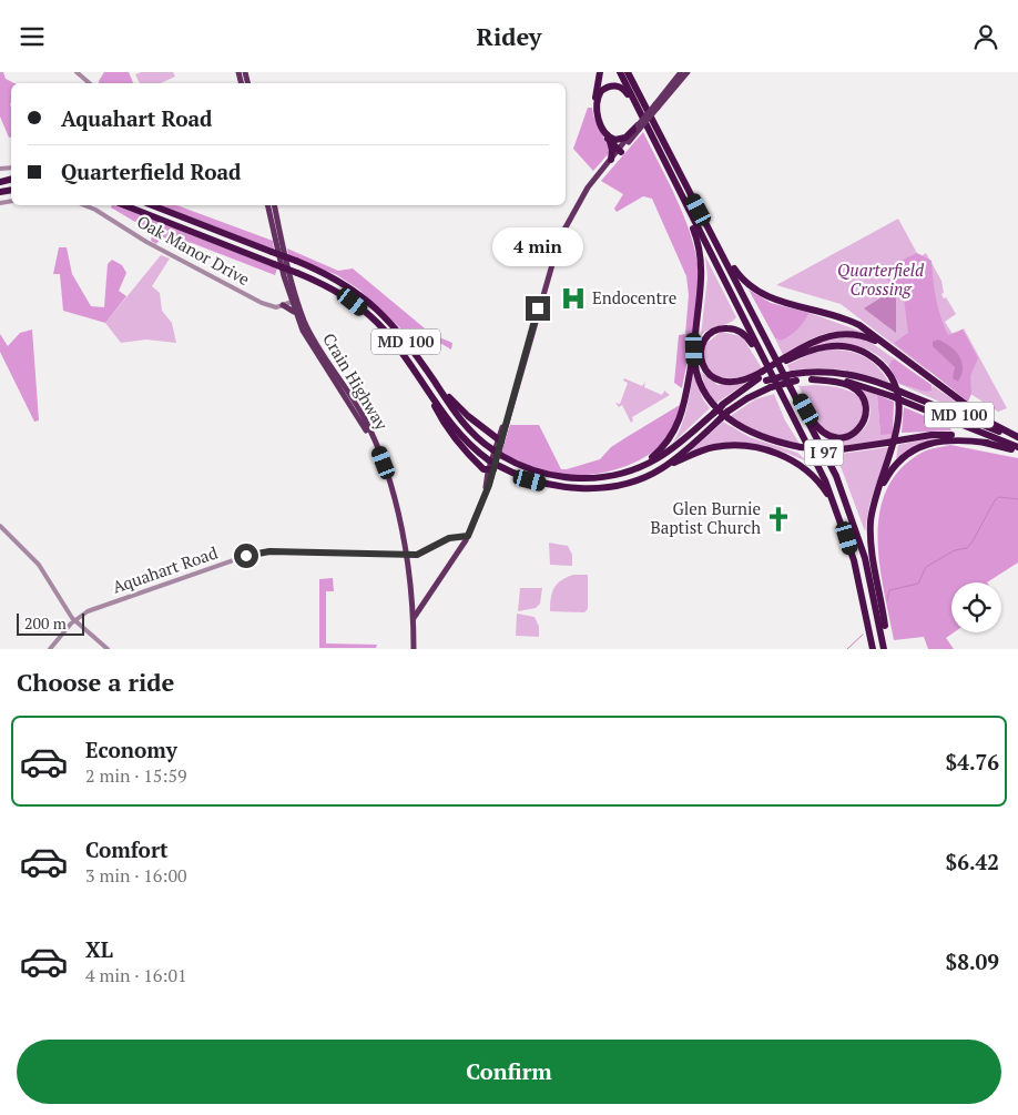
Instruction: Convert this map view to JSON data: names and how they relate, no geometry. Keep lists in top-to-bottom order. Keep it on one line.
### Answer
{"streets":{"highway":["MD 100","I 97"],"main road":["Crain Highway"],"street":["Oak Manor Drive","Aquahart Road"]},"parks":["Quarterfield Crossing"],"places":{"hospital":["Endocentre"],"church":["Glen Burnie Baptist Church"]},"scale_bar":"200 m","page":{"header":"Ridey","banner":["Aquahart Road","Quarterfield Road"],"bubble":"4 min","scale":"200 m","heading":"Choose a ride","list":[{"name":"Economy","note":"2 min · 15:59","value":"$4.76"},{"name":"Comfort","note":"3 min · 16:00","value":"$6.42"},{"name":"XL","note":"4 min · 16:01","value":"$8.09"}],"buttons":"Confirm"}}
